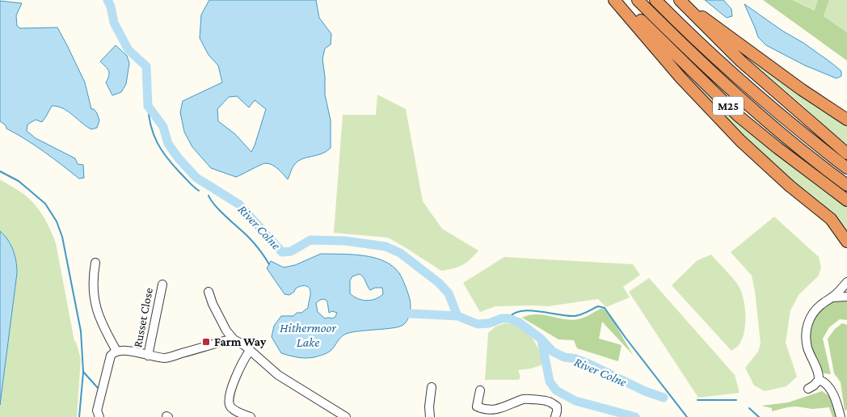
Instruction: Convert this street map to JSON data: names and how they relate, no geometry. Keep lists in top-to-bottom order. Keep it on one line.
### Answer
{"streets":{"highway":["M25"],"street":["Russet Close"]},"water":["River Colne","Hithermoor Lake"],"places":{"transit":["Farm Way"]}}
